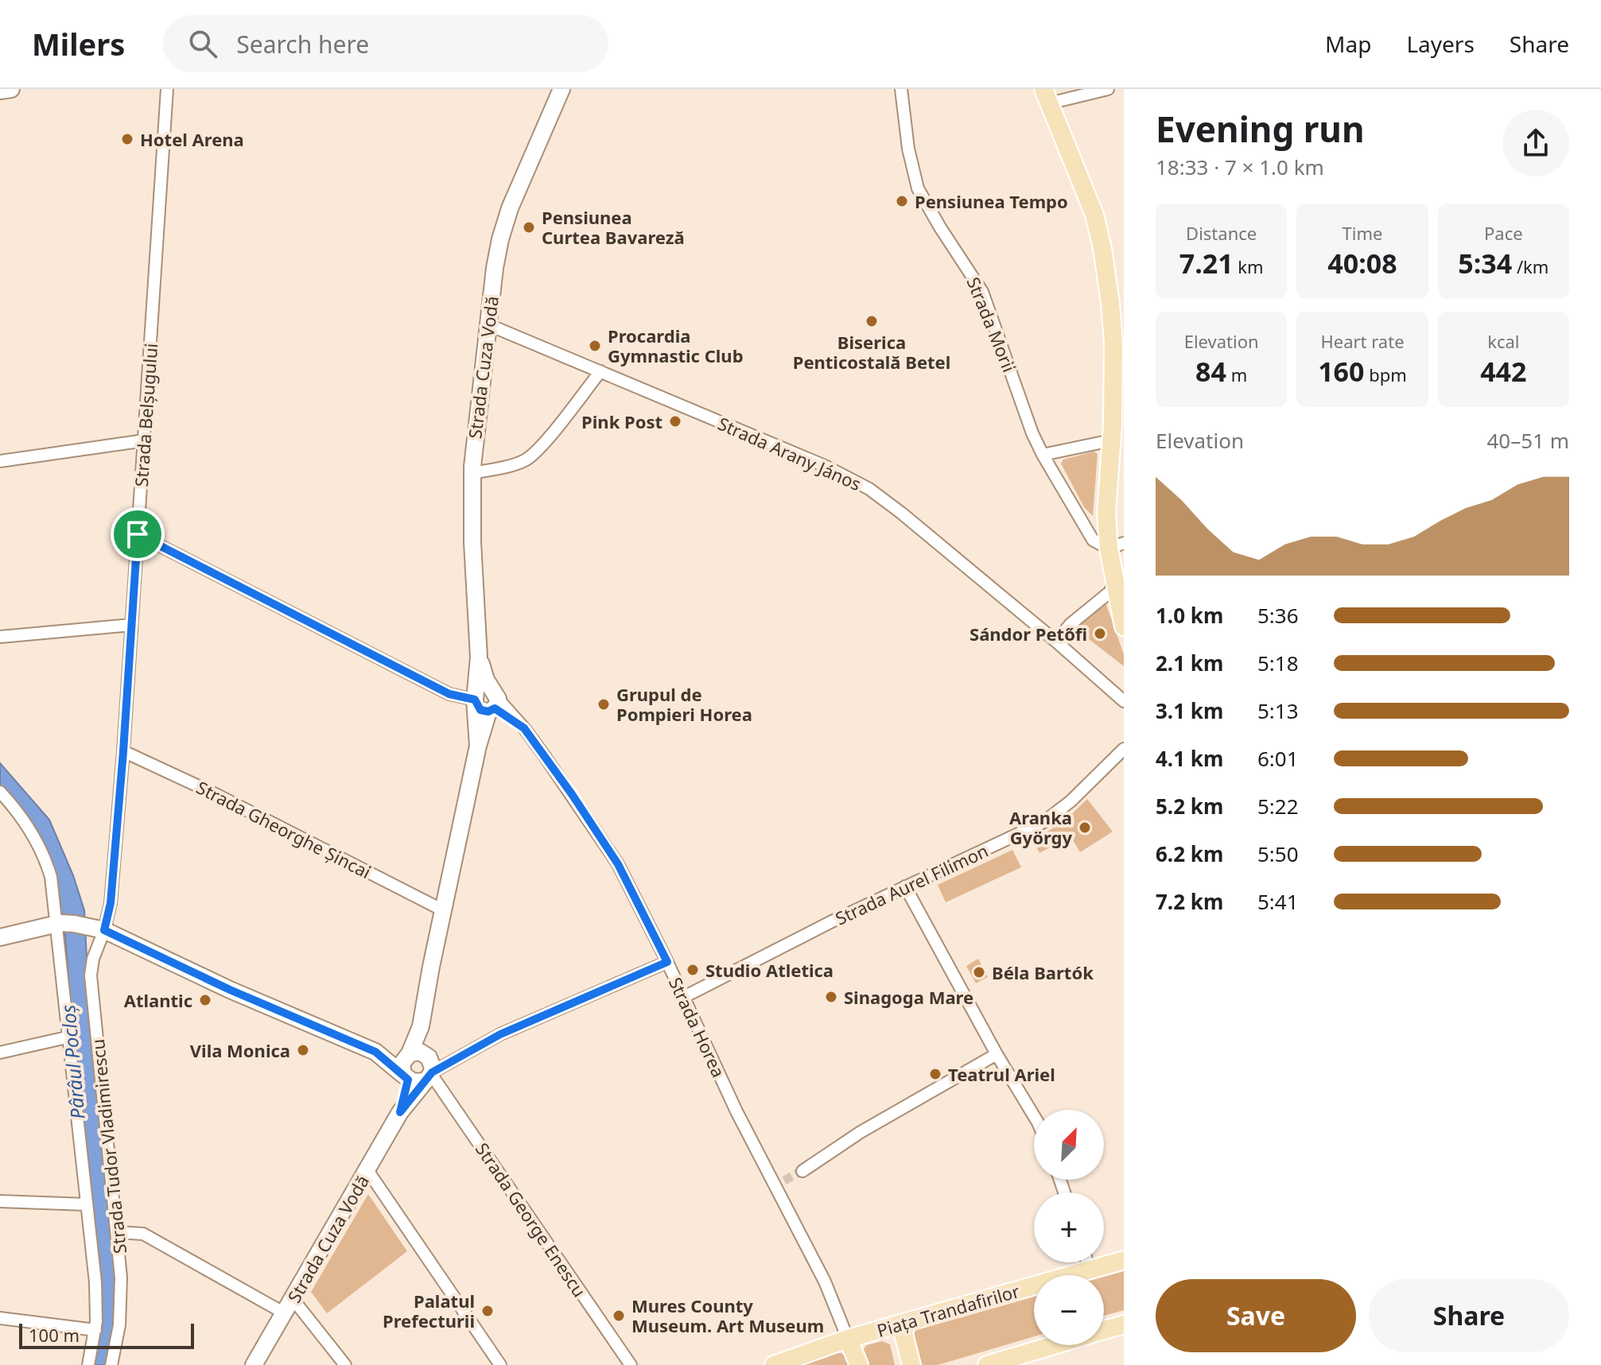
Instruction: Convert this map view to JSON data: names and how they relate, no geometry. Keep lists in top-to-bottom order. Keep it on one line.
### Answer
{"streets":{"main road":["Strada Cuza Vodă","Piața Trandafirilor"],"street":["Strada Morii","Strada Belșugului","Strada Arany János","Strada Gheorghe Șincai","Strada Aurel Filimon","Strada Horea","Strada Tudor Vladimirescu","Strada George Enescu"]},"crossings":[["Strada Cuza Vodă","Strada Arany János"],["Strada Cuza Vodă","Strada Gheorghe Șincai"],["Strada Cuza Vodă","Strada Horea"],["Strada Cuza Vodă","Strada George Enescu"],["Strada Belșugului","Strada Gheorghe Șincai"],["Strada Belșugului","Strada Horea"],["Strada Belșugului","Strada Tudor Vladimirescu"],["Strada Aurel Filimon","Strada Horea"],["Strada Horea","Piața Trandafirilor"]],"water":["Pârâul Pocloș"],"places":["Hotel Arena","Pensiunea Tempo","Pensiunea Curtea Bavareză","Biserica Penticostală Betel","Procardia Gymnastic Club","Pink Post","Sándor Petőfi","Grupul de Pompieri Horea","Aranka György","Studio Atletica","Béla Bartók","Sinagoga Mare","Atlantic","Vila Monica","Teatrul Ariel","Palatul Prefecturii","Mures County Museum. Art Museum"],"scale_bar":"100 m","north":"top right","page":{"header":"Milers","search":"Search here","nav":["Map","Layers","Share"],"heading":["Evening run","18:33 · 7 × 1.0 km"],"stats":[["Distance","7.21 km"],["Time","40:08"],["Pace","5:34 /km"],["Elevation","84 m"],["Heart rate","160 bpm"],["kcal","442"]],"chart":["Elevation","40–51 m"],"list":[{"name":"1.0 km","note":"5:36"},{"name":"2.1 km","note":"5:18"},{"name":"3.1 km","note":"5:13"},{"name":"4.1 km","note":"6:01"},{"name":"5.2 km","note":"5:22"},{"name":"6.2 km","note":"5:50"},{"name":"7.2 km","note":"5:41"}],"map_buttons":["+","−"],"buttons":["Save","Share"],"scale":"100 m"}}
